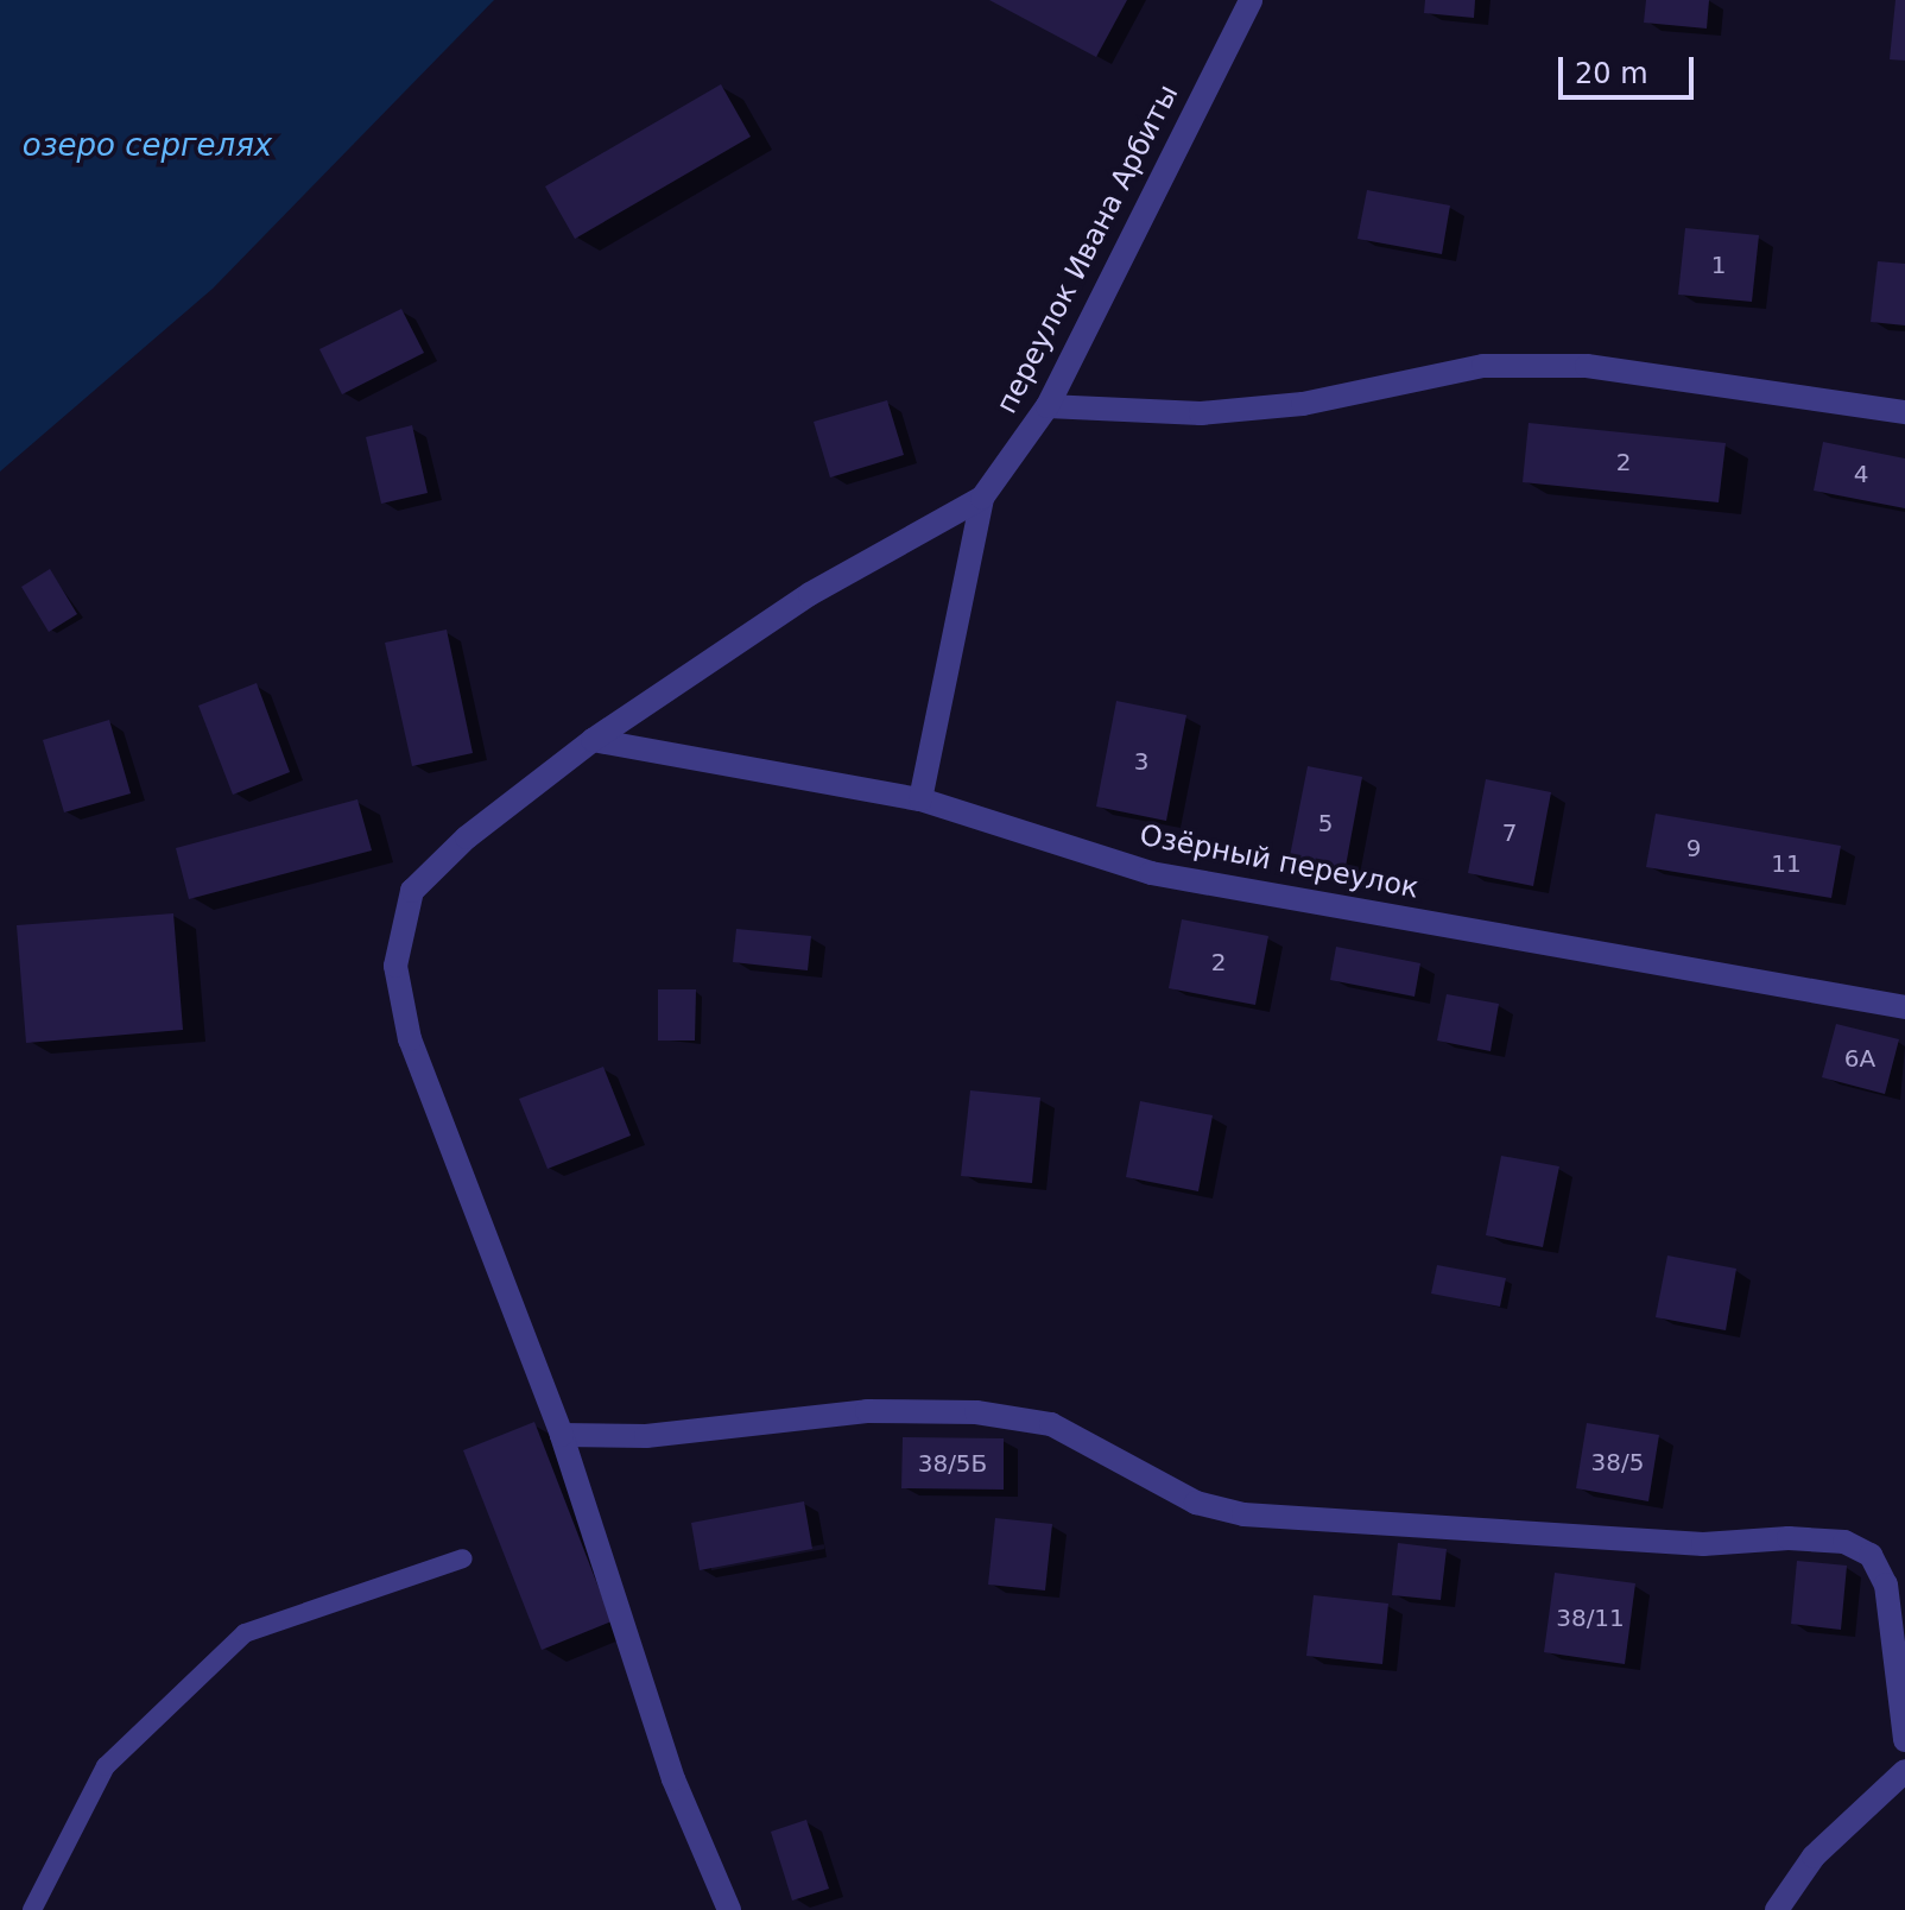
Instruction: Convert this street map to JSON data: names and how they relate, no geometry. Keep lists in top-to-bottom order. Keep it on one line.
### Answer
{"streets":{"street":["переулок Ивана Арбиты","Озёрный переулок"]},"crossings":[["переулок Ивана Арбиты","Озёрный переулок"]],"water":["озеро сергелях"],"house_numbers":["1","2","4","3","5","7","9","11","2","6А","38/5","38/5Б","38/11"],"scale_bar":"20 m"}
